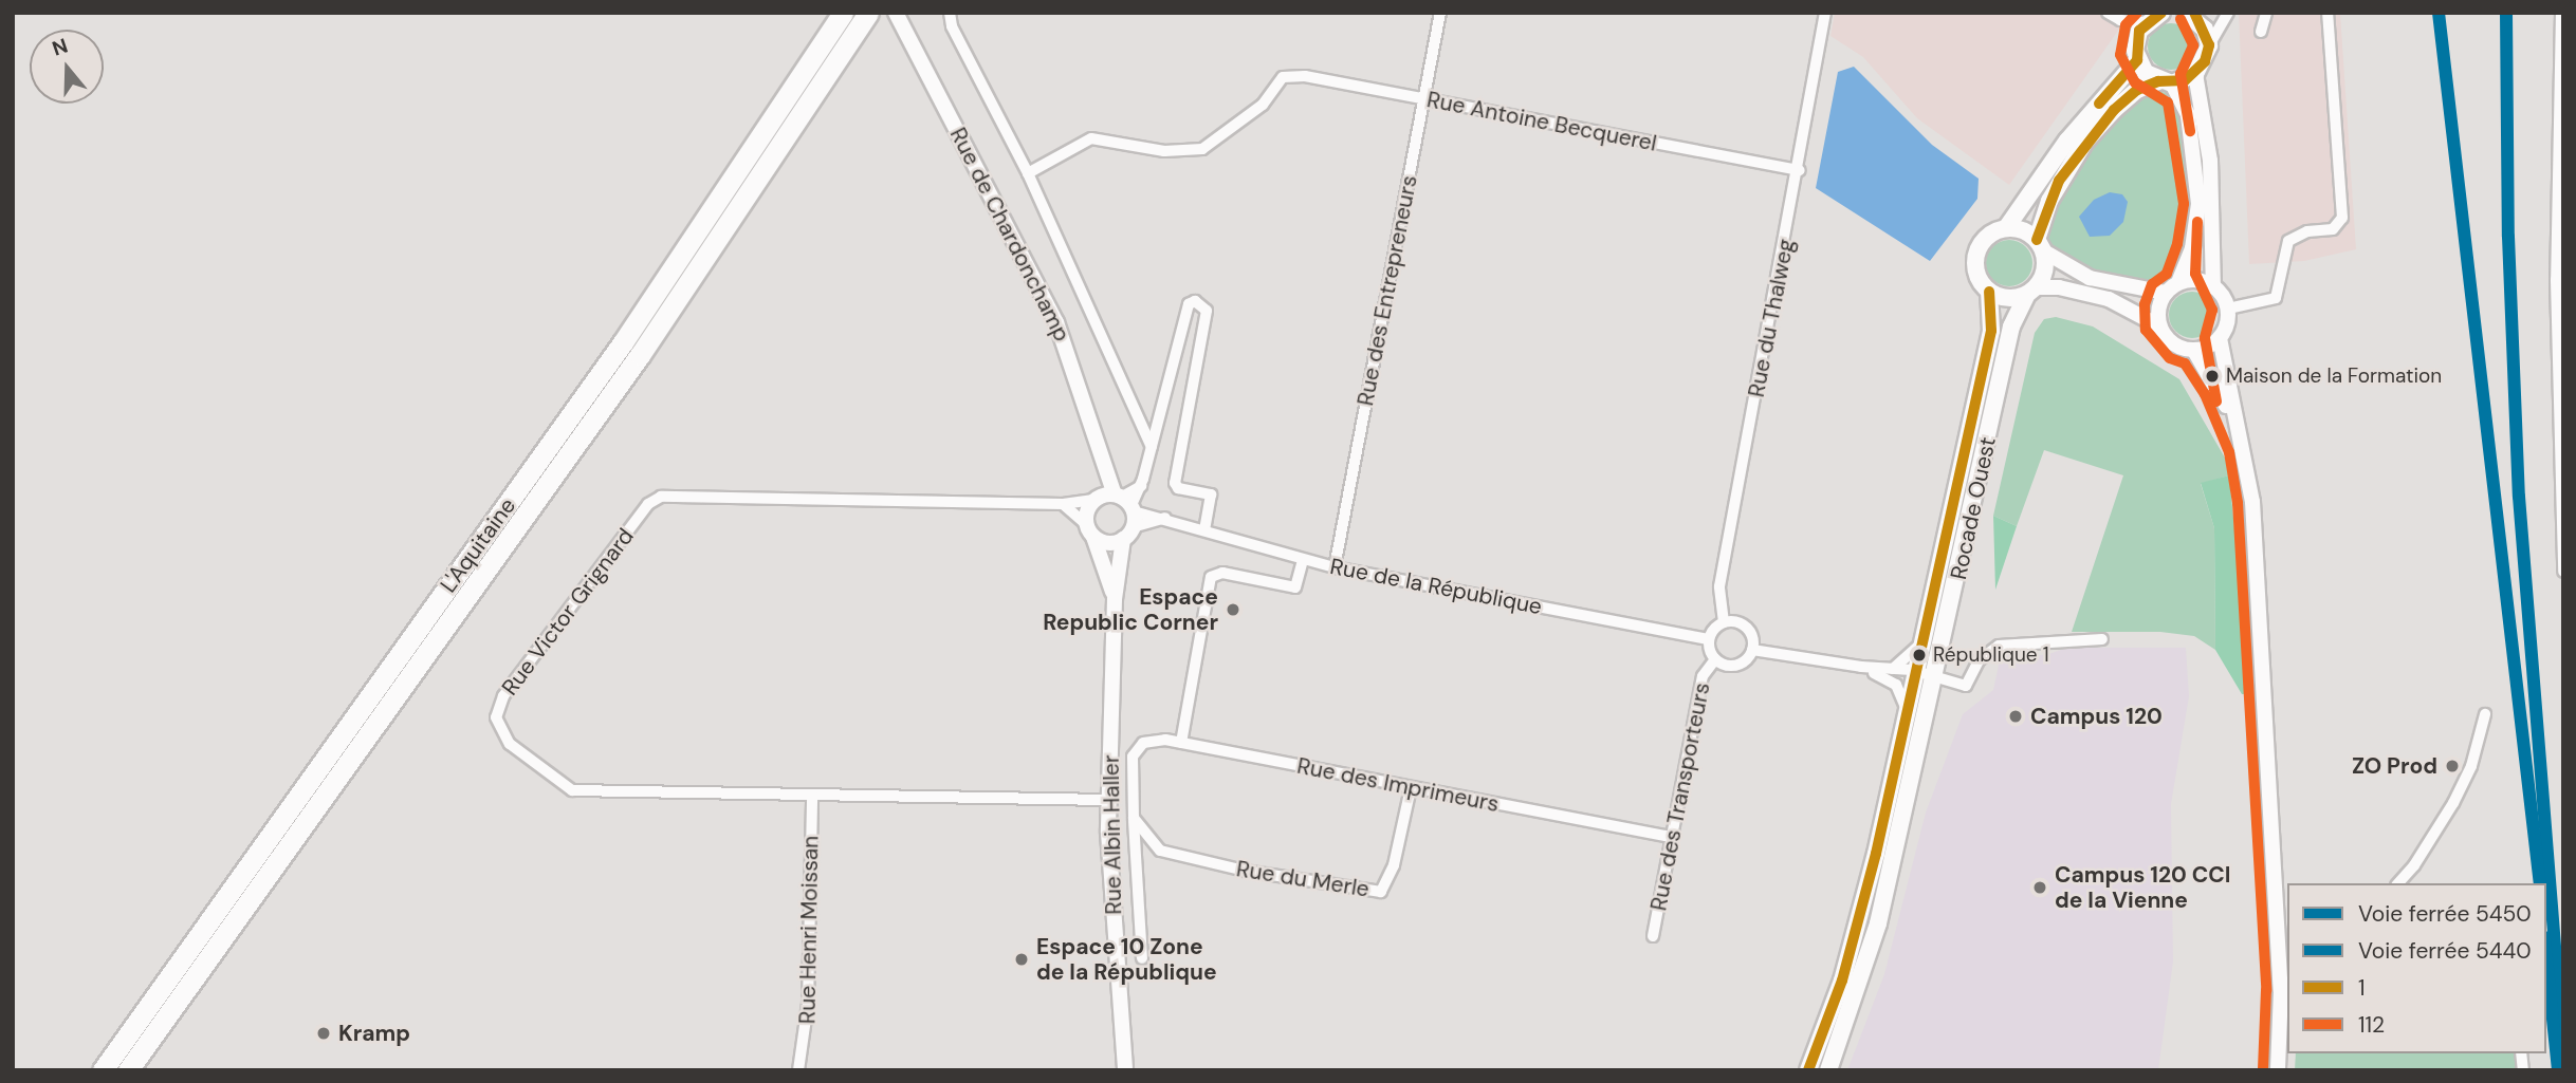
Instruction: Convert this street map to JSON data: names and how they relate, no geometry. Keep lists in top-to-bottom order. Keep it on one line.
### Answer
{"streets":{"highway":["L'Aquitaine"],"main road":["Rue de Chardonchamp","Rocade Ouest","Rue Albin Haller"],"street":["Rue Antoine Becquerel","Rue des Entrepreneurs","Rue du Thalweg","Rue de la République","Rue Victor Grignard","Rue des Imprimeurs","Rue des Transporteurs","Rue du Merle","Rue Henri Moissan"]},"crossings":[["Rue Antoine Becquerel","Rue des Entrepreneurs"],["Rue Antoine Becquerel","Rue du Thalweg"],["Rue de Chardonchamp","Rue de la République"],["Rue de Chardonchamp","Rue Victor Grignard"],["Rue des Entrepreneurs","Rue de la République"],["Rue du Thalweg","Rue de la République"],["Rue du Thalweg","Rue des Transporteurs"],["Rue de la République","Rue des Transporteurs"],["Rue Victor Grignard","Rue Albin Haller"],["Rue Victor Grignard","Rue Henri Moissan"],["Rue des Imprimeurs","Rue des Transporteurs"],["Rue des Imprimeurs","Rue du Merle"]],"places":["Maison de la Formation","Espace Republic Corner","République 1","Campus 120","ZO Prod","Campus 120 CCI de la Vienne","Espace 10 Zone de la République","Kramp"],"lines":["rail line 5450","rail line 5440","transit line 1","transit line 112"],"legend":["Voie ferrée 5450","Voie ferrée 5440","1","112"],"north":"top"}
